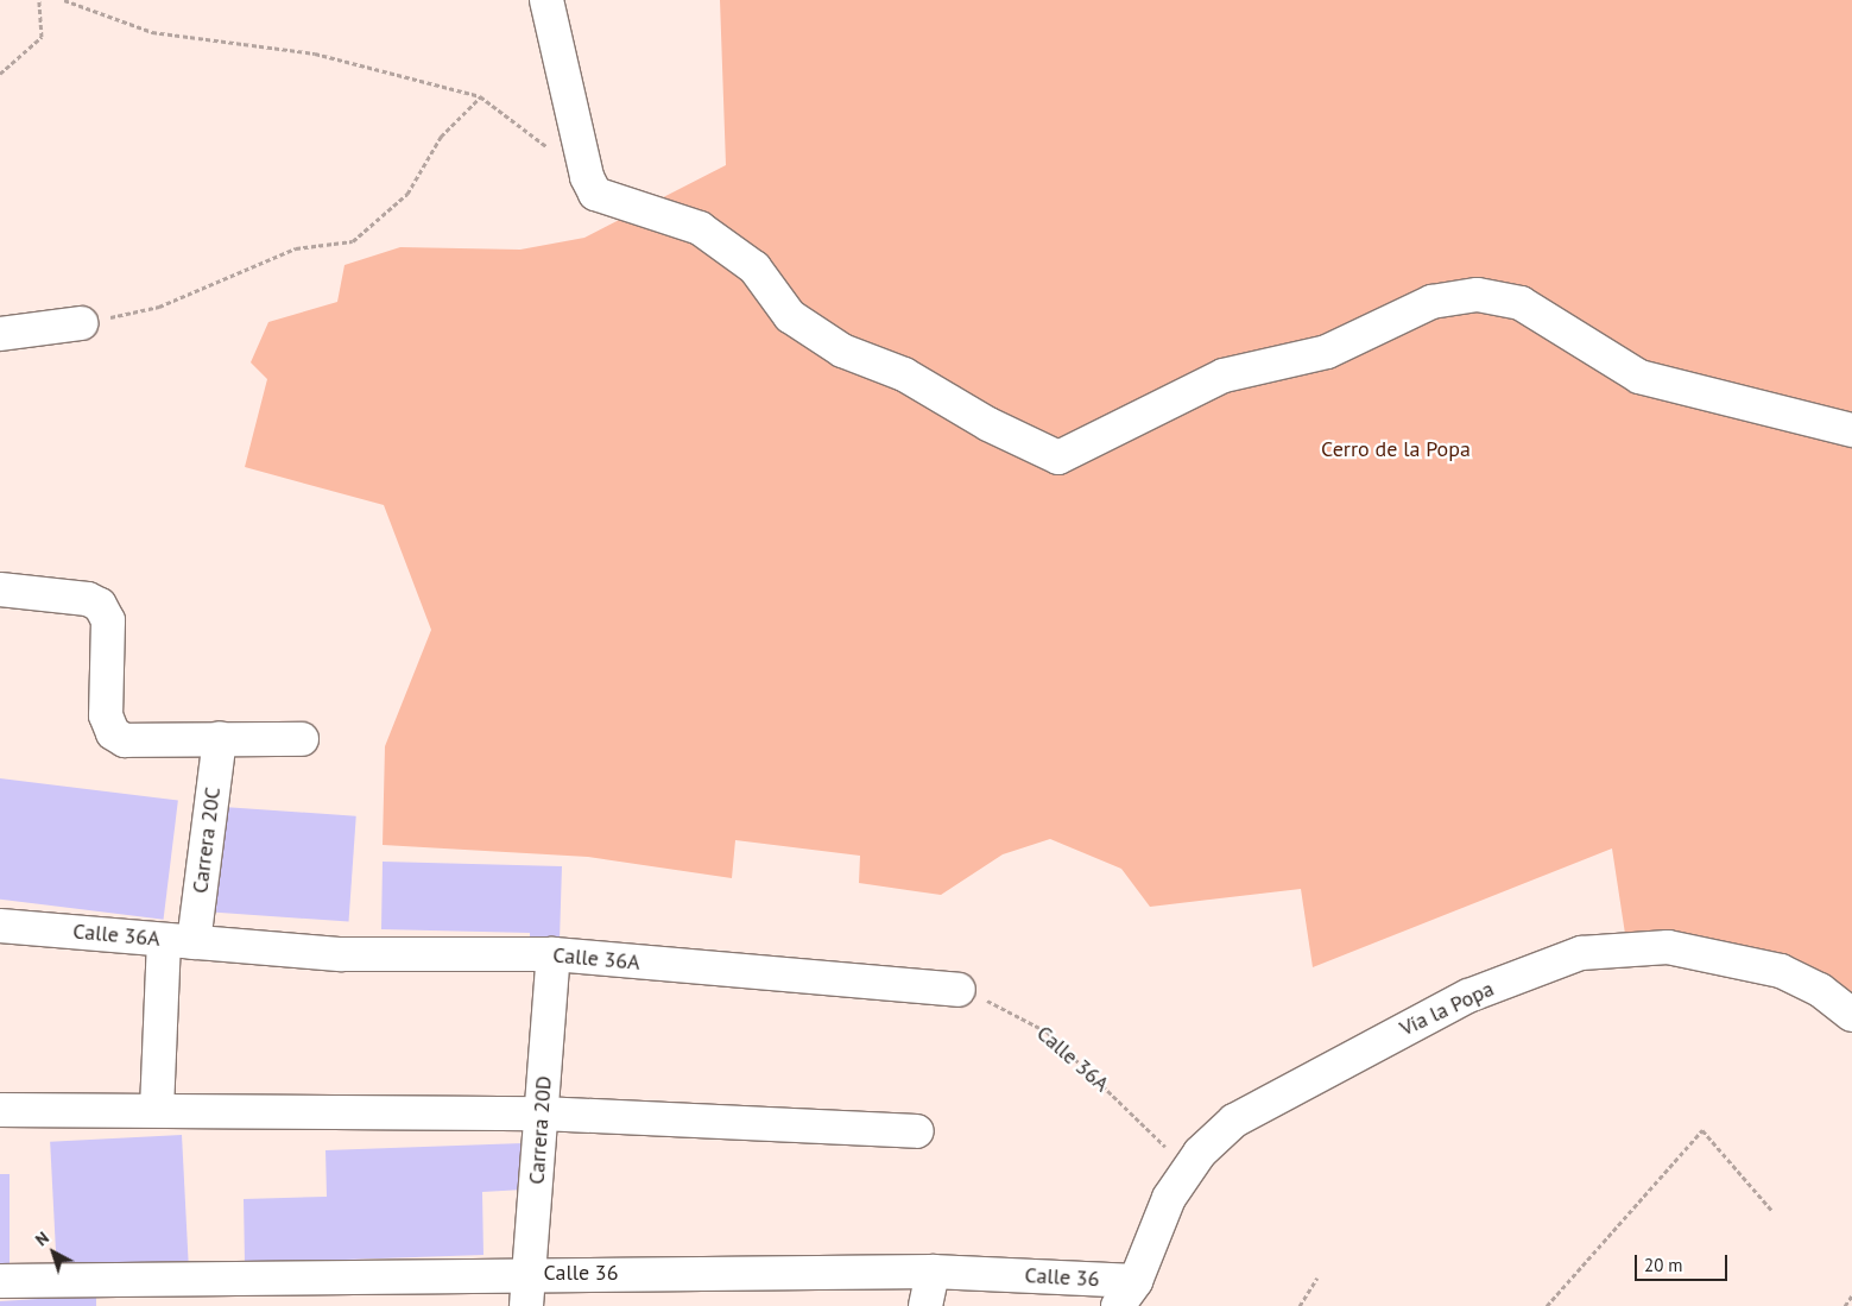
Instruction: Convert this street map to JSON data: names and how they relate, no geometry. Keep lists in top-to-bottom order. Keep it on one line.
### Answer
{"streets":{"street":["Carrera 20C","Calle 36A","Vía la Popa","Carrera 20D","Calle 36"]},"crossings":[["Carrera 20C","Calle 36A"],["Calle 36A","Carrera 20D"],["Vía la Popa","Calle 36"],["Carrera 20D","Calle 36"]],"parks":["Cerro de la Popa"],"scale_bar":"20 m","north":"top left"}
